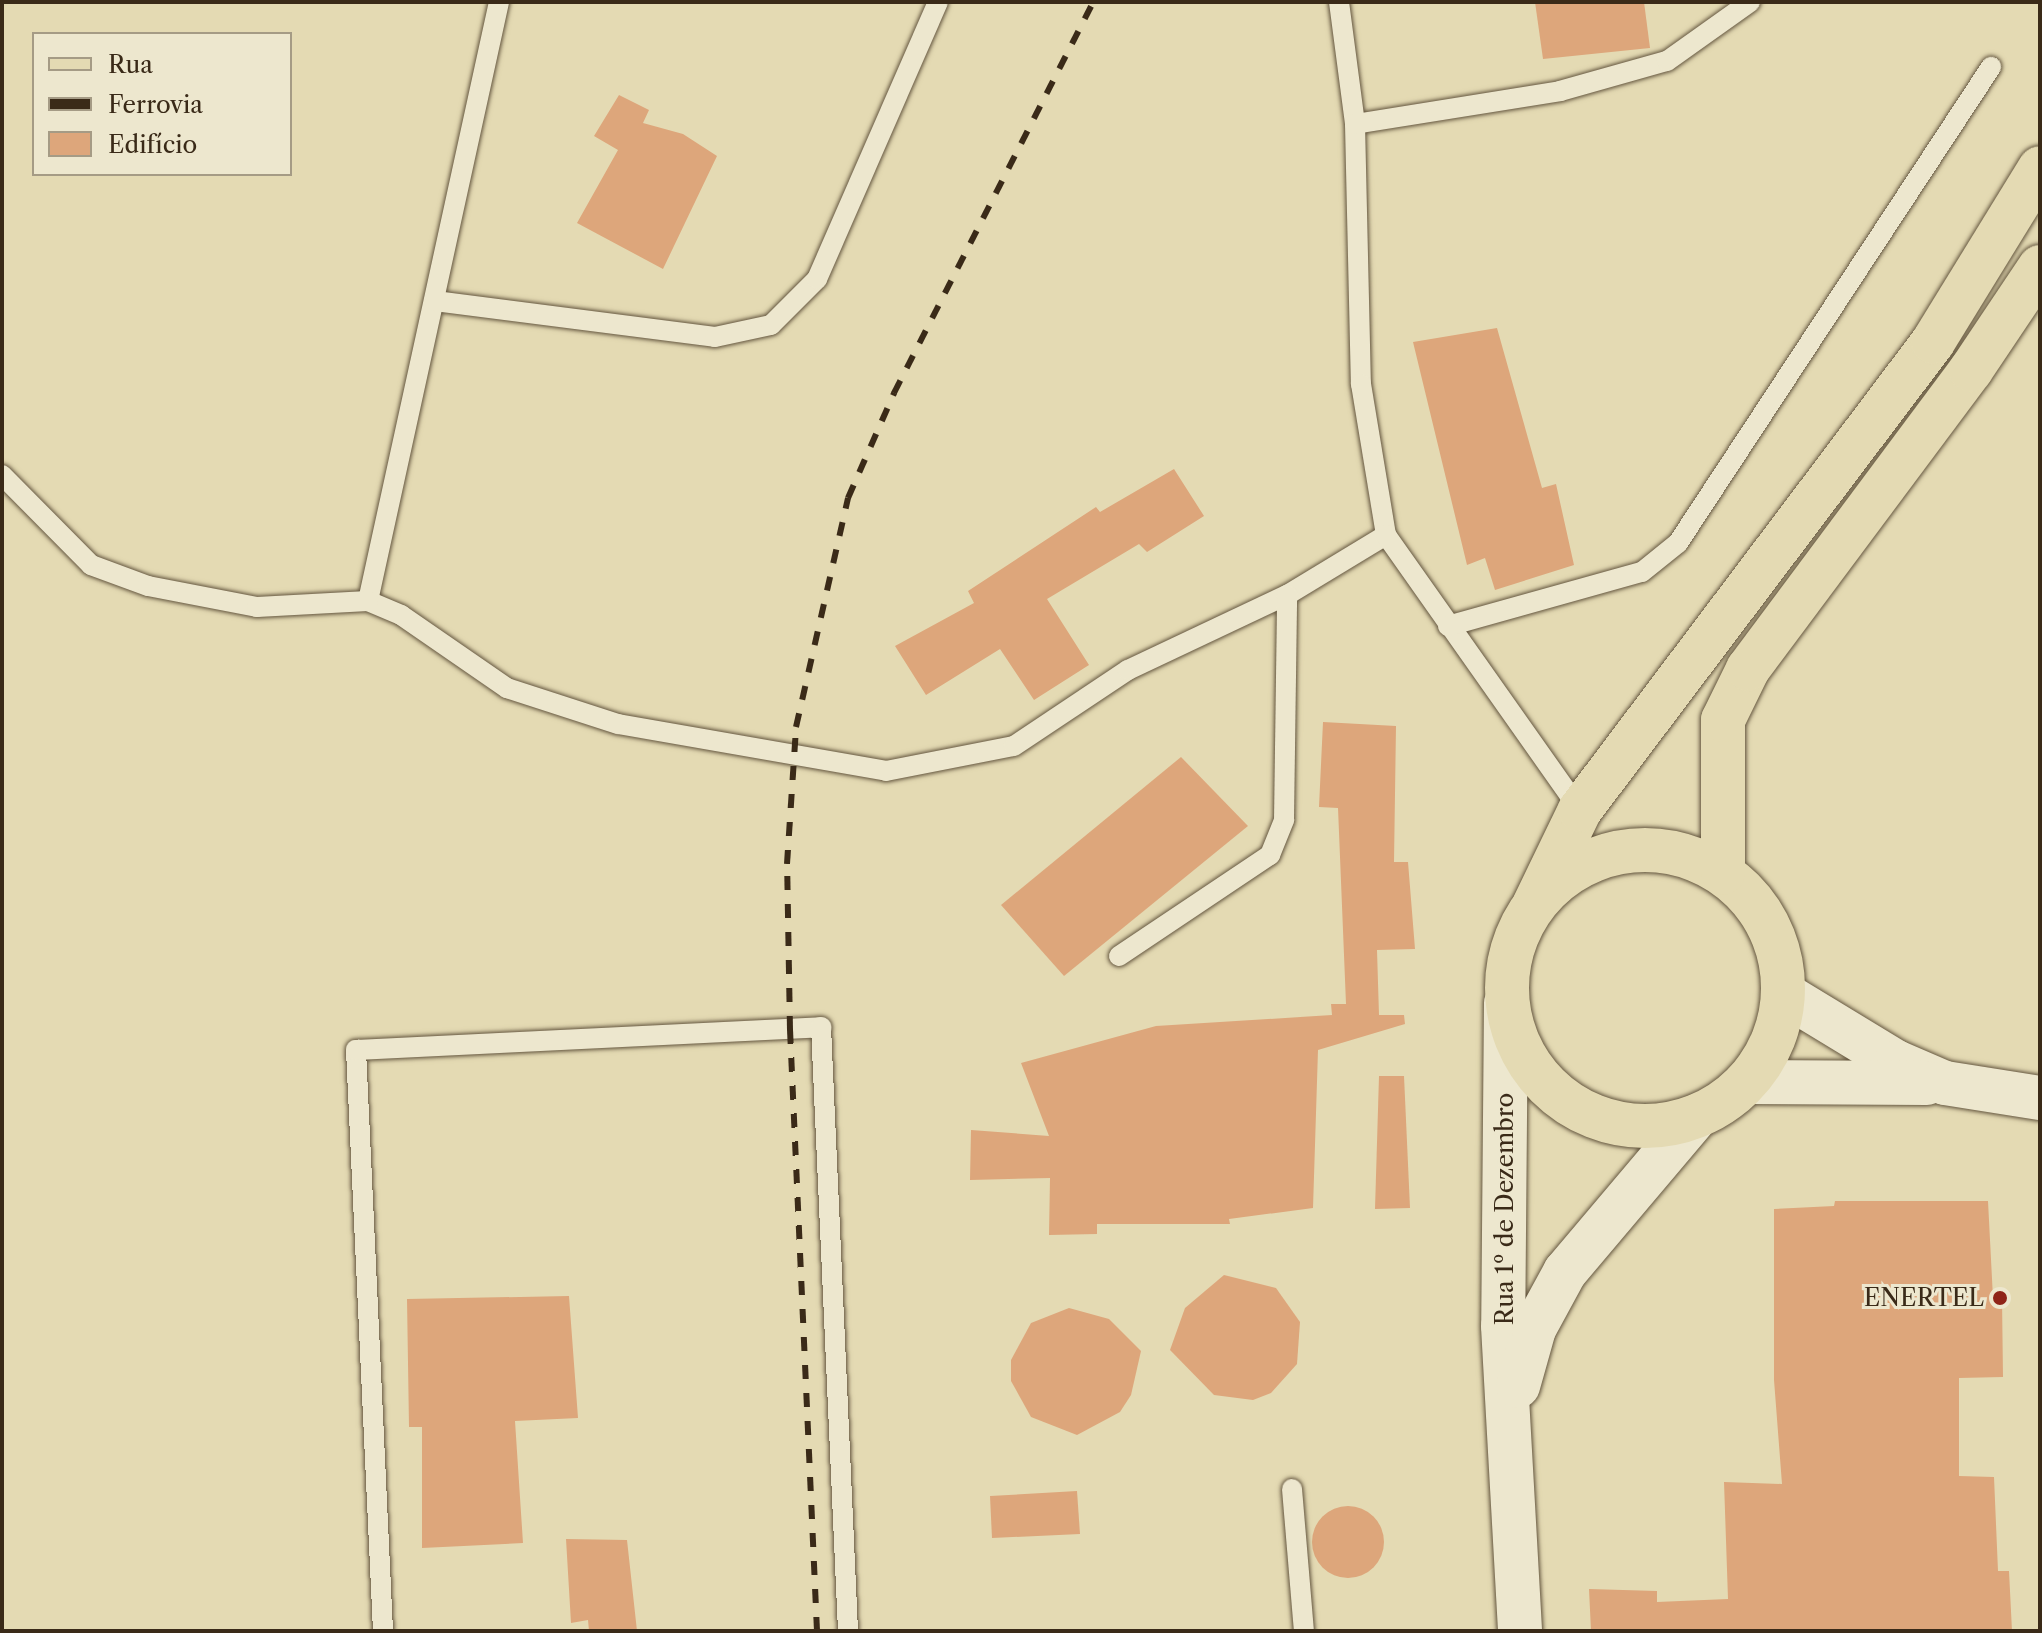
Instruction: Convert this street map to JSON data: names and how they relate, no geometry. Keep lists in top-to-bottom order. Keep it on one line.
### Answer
{"streets":{"main road":["Rua 1º de Dezembro"]},"places":["ENERTEL"],"legend":["Rua","Ferrovia","Edifício"]}
